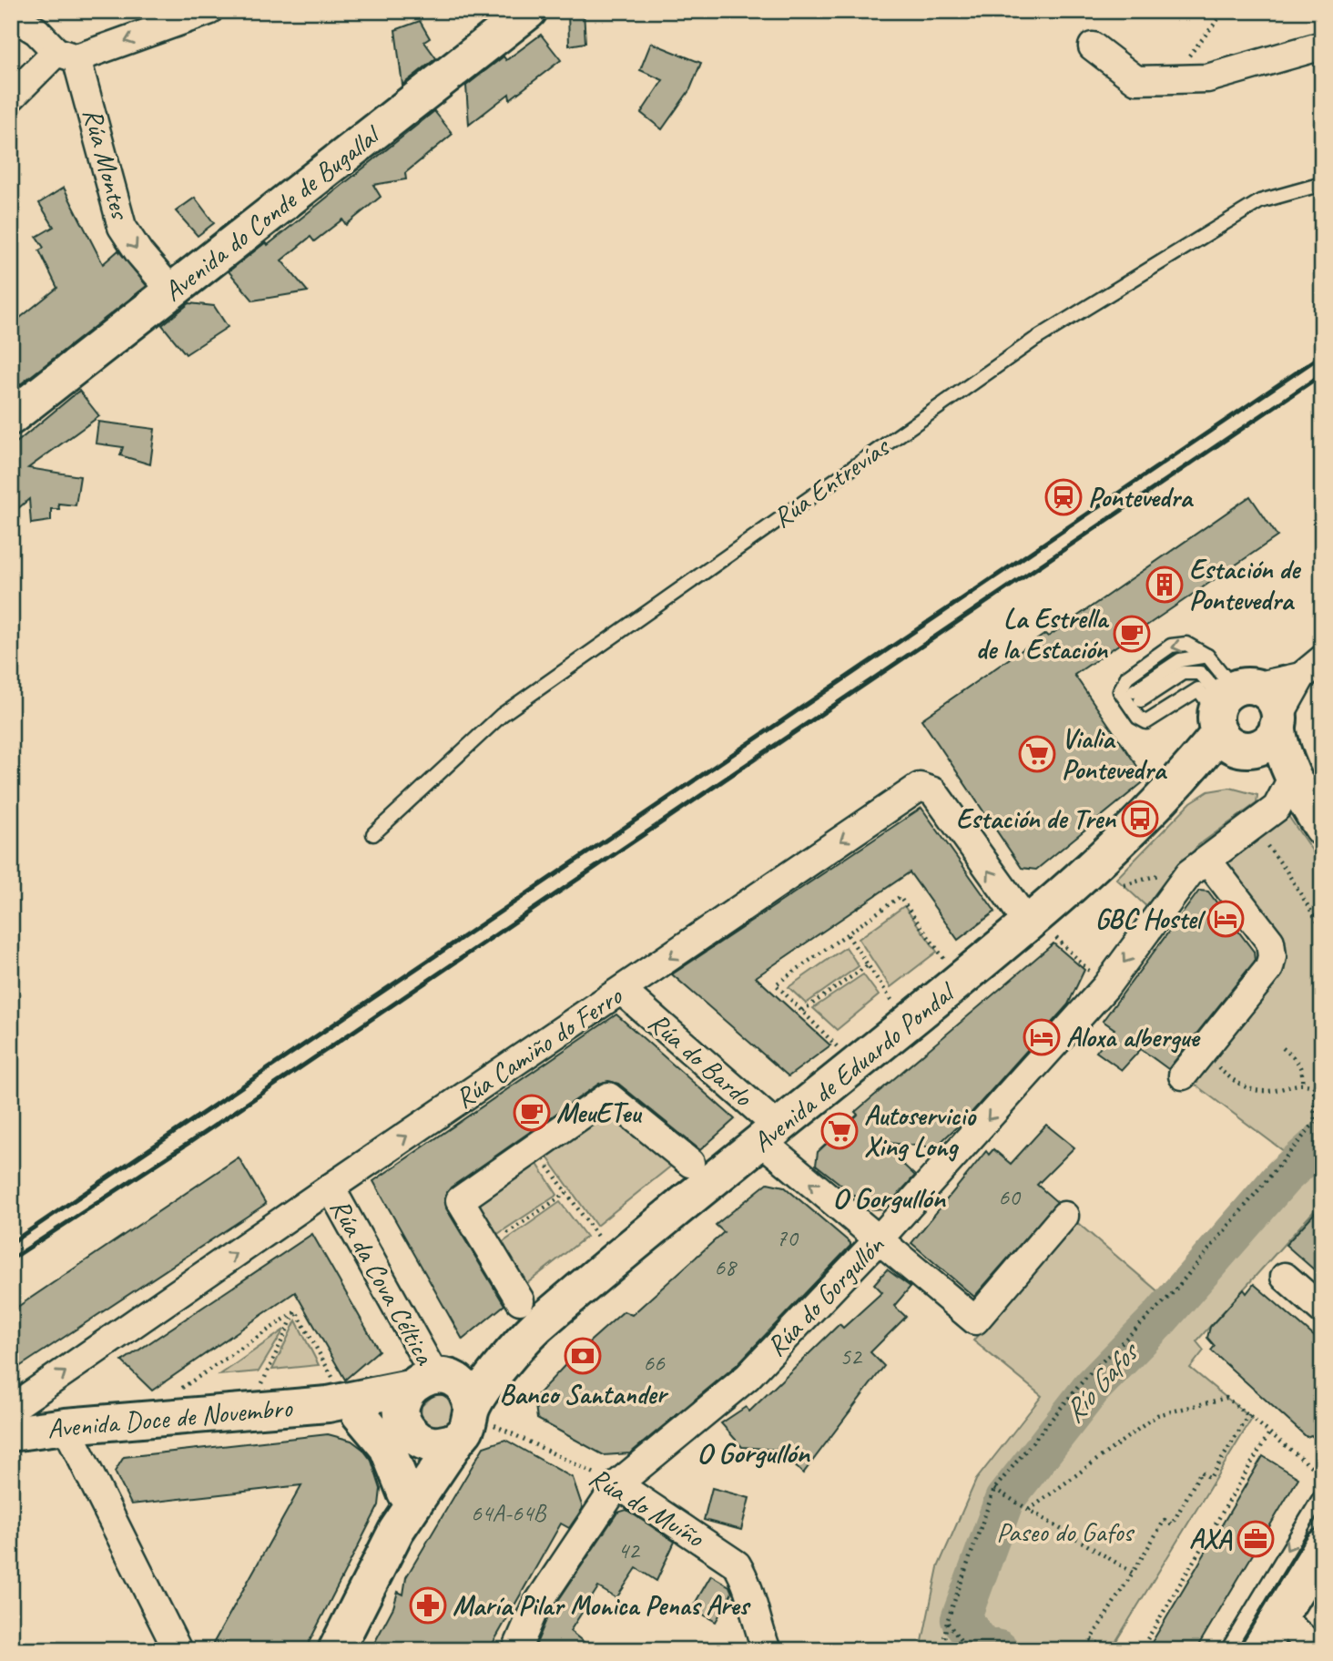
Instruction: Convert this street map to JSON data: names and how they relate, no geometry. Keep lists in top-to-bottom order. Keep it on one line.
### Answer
{"streets":{"main road":["Avenida do Conde de Bugallal","Avenida de Eduardo Pondal","Avenida Doce de Novembro"],"street":["Rúa Montes","Rúa Camiño do Ferro","Rúa do Bardo","Rúa da Cova Céltica","Rúa do Gorgullón","Rúa do Muíño"],"lane":["Rúa Entrevías"]},"crossings":[["Rúa Montes","Avenida do Conde de Bugallal"],["Rúa Camiño do Ferro","Rúa do Bardo"],["Rúa Camiño do Ferro","Avenida de Eduardo Pondal"],["Rúa Camiño do Ferro","Rúa da Cova Céltica"],["Rúa do Bardo","Avenida de Eduardo Pondal"],["Rúa do Bardo","Rúa do Gorgullón"],["Avenida de Eduardo Pondal","Rúa da Cova Céltica"],["Avenida de Eduardo Pondal","Avenida Doce de Novembro"],["Avenida de Eduardo Pondal","Rúa do Muíño"],["Rúa da Cova Céltica","Avenida Doce de Novembro"],["Rúa da Cova Céltica","Rúa do Muíño"],["Rúa do Gorgullón","Rúa do Muíño"],["Avenida Doce de Novembro","Rúa do Muíño"]],"one_way":["Rúa Montes","Rúa do Gorgullón"],"districts":["O Gorgullón","O Gorgullón"],"water":["Río Gafos"],"parks":["Paseo do Gafos"],"places":{"station":["Pontevedra"],"building":["Estación de Pontevedra"],"cafe":["La Estrella de la Estación","MeuETeu"],"supermarket":["Vialia Pontevedra","Autoservicio Xing Long"],"bus stop":["Estación de Tren"],"hotel":["GBC Hostel","Aloxa albergue"],"bank":["Banco Santander"],"office":["AXA"],"pharmacy":["María Pilar Monica Penas Ares"]},"house_numbers":["60","70","68","52","66","64A-64B","42"]}
